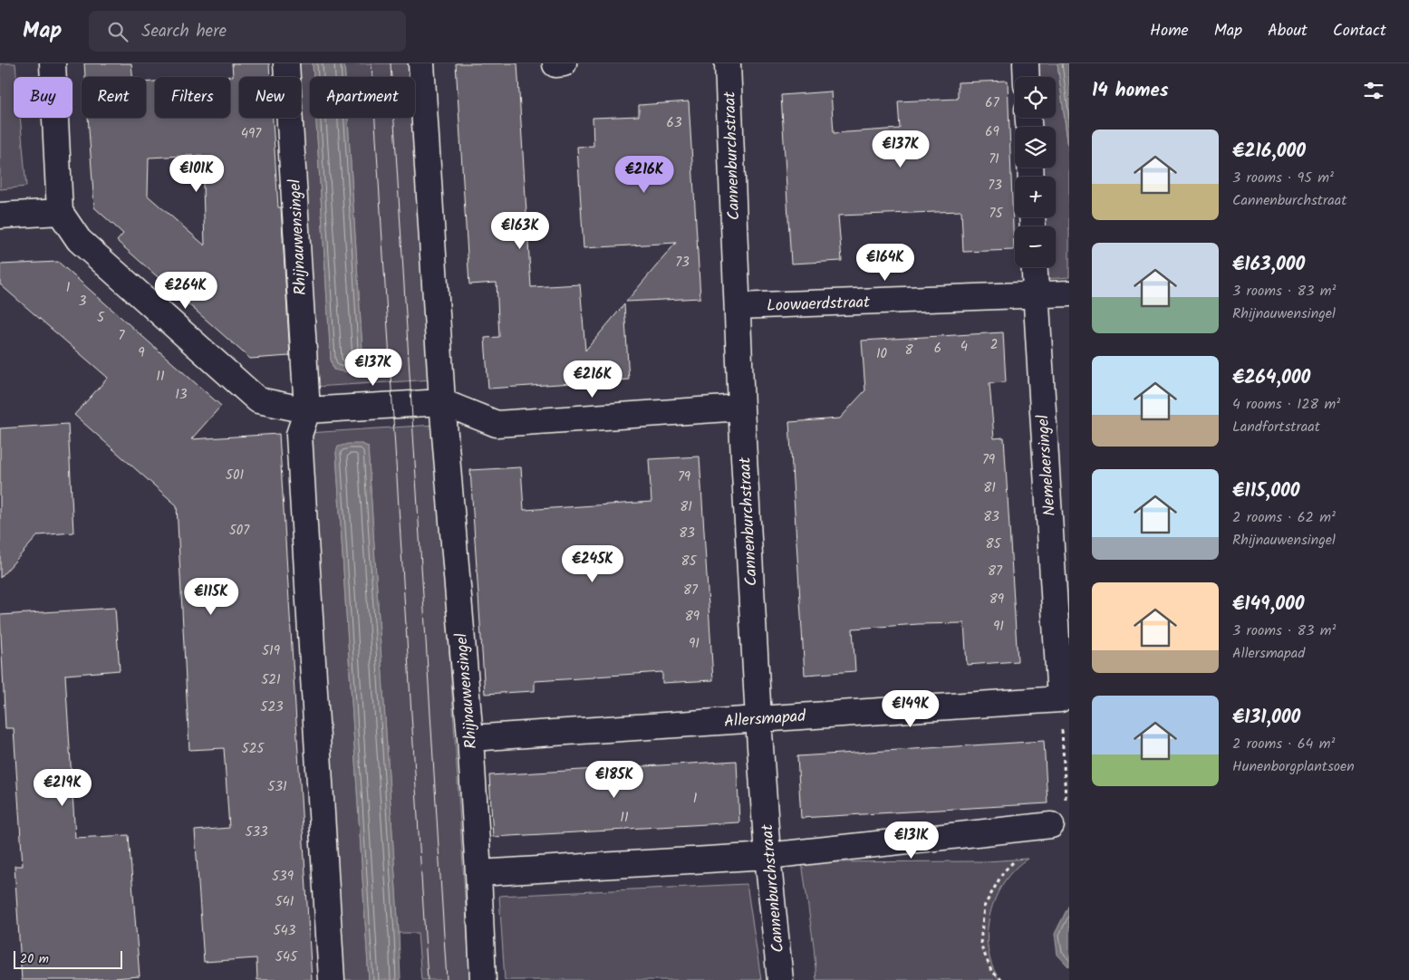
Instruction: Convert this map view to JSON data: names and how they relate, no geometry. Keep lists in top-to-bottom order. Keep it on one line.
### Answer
{"streets":{"street":["Cannenburchstraat","Rhijnauwensingel","Loowaerdstraat","Nemelaersingel","Allersmapad"]},"crossings":[["Cannenburchstraat","Loowaerdstraat"],["Cannenburchstraat","Allersmapad"],["Rhijnauwensingel","Allersmapad"],["Loowaerdstraat","Nemelaersingel"],["Nemelaersingel","Allersmapad"]],"house_numbers":["67","63","69","497","71","73","75","73","1","3","5","7","2","4","6","8","9","10","11","13","79","501","79","81","81","83","507","83","85","85","87","87","89","89","91","91","519","521","523","525","531","1","11","533","539","541","543","545"],"scale_bar":"20 m","page":{"header":"Map","search":"Search here","nav":["Home","Map","About","Contact"],"heading":"14 homes","map_buttons":["+","−"],"chip":["Buy","Rent","Filters","New","Apartment"],"list":[{"name":"€216,000","note":"3 rooms · 95 m² · Cannenburchstraat"},{"name":"€163,000","note":"3 rooms · 83 m² · Rhijnauwensingel"},{"name":"€264,000","note":"4 rooms · 128 m² · Landfortstraat"},{"name":"€115,000","note":"2 rooms · 62 m² · Rhijnauwensingel"},{"name":"€149,000","note":"3 rooms · 83 m² · Allersmapad"},{"name":"€131,000","note":"2 rooms · 64 m² · Hunenborgplantsoen"}],"price":["€137K","€101K","€216K","€163K","€164K","€264K","€137K","€216K","€245K","€115K","€149K","€185K","€219K","€131K"],"scale":"20 m"}}
